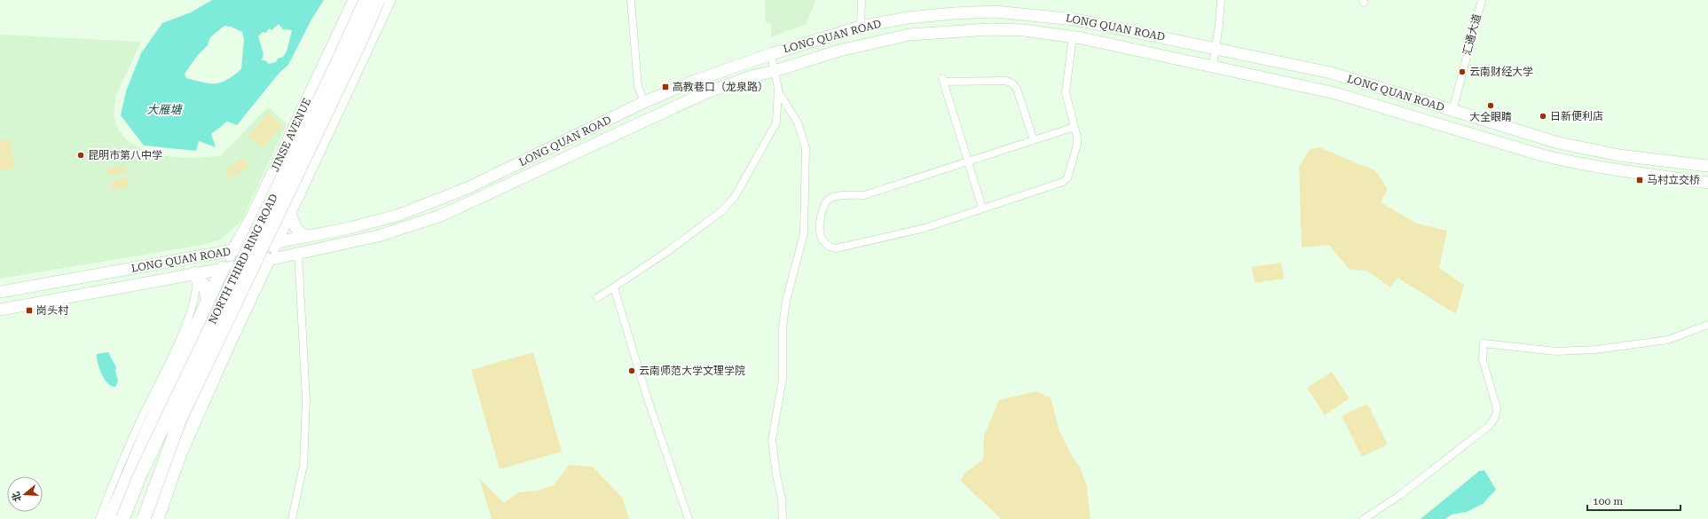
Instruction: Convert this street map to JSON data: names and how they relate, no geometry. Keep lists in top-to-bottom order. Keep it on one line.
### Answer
{"streets":{"highway":["NORTH THIRD RING ROAD"],"main road":["LONG QUAN ROAD","JINSE AVENUE"],"street":["汇通大道"]},"crossings":[["LONG QUAN ROAD","汇通大道"],["LONG QUAN ROAD","JINSE AVENUE"]],"water":["大雁塘"],"places":{"other":["云南财经大学","大全眼睛","日新便利店","昆明市第八中学","云南师范大学文理学院"],"transit":["高教巷口（龙泉路）","马村立交桥","岗头村"]},"scale_bar":"100 m","north":"left"}
